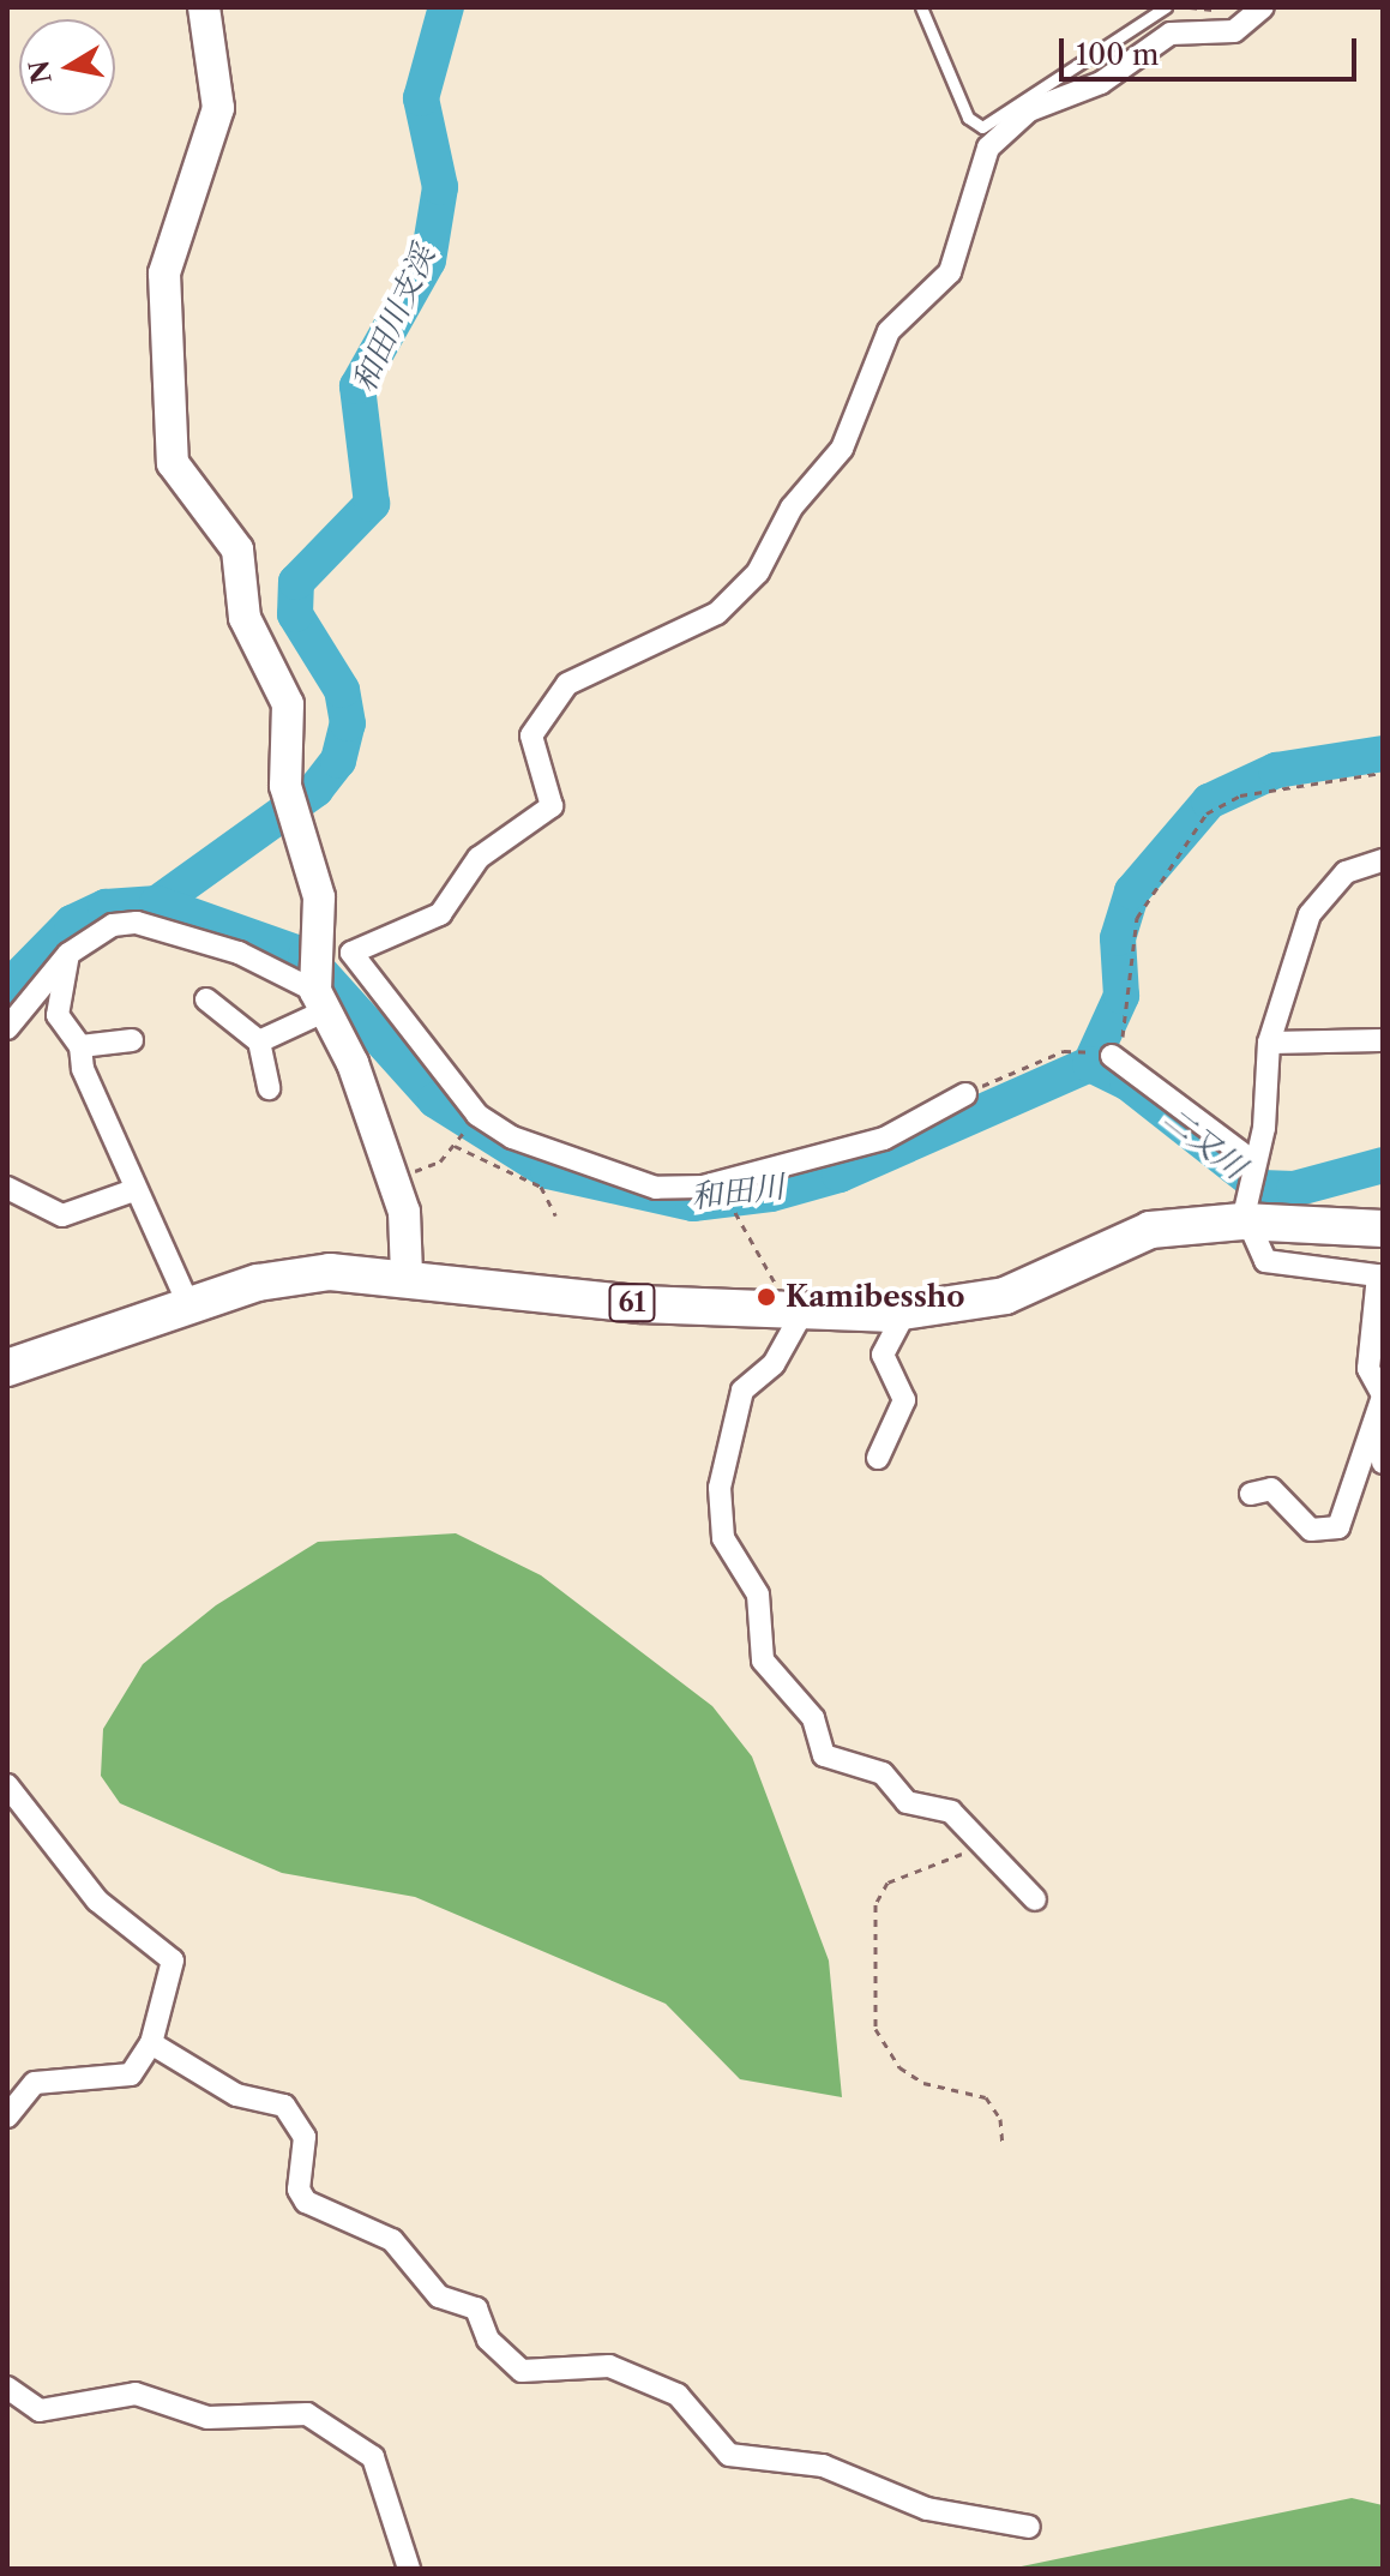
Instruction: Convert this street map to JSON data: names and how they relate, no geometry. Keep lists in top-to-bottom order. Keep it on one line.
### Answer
{"streets":{"main road":["61"]},"water":["和田川支渓","二又川","和田川"],"places":["Kamibessho"],"scale_bar":"100 m","north":"left"}
